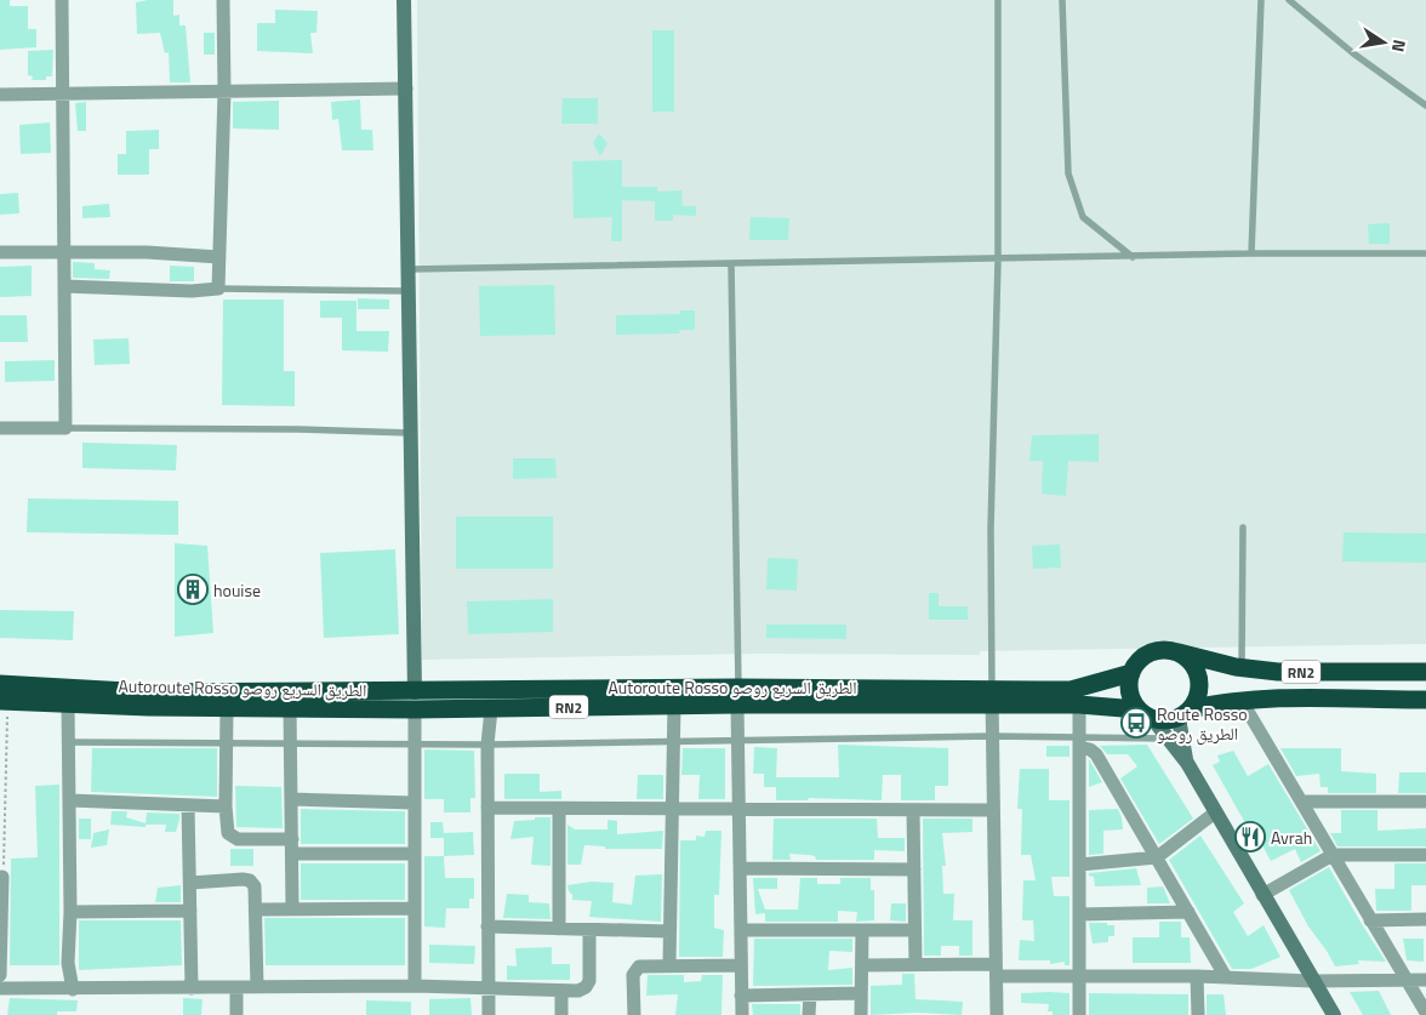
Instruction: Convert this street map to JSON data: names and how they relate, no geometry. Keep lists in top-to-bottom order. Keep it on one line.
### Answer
{"streets":{"highway":["RN2","Autoroute Rosso الطريق السريع روصو"]},"crossings":[["RN2","Autoroute Rosso الطريق السريع روصو"]],"places":{"building":["houise"],"bus stop":["Route Rosso الطريق روصو"],"restaurant":["Avrah"]},"north":"right"}
